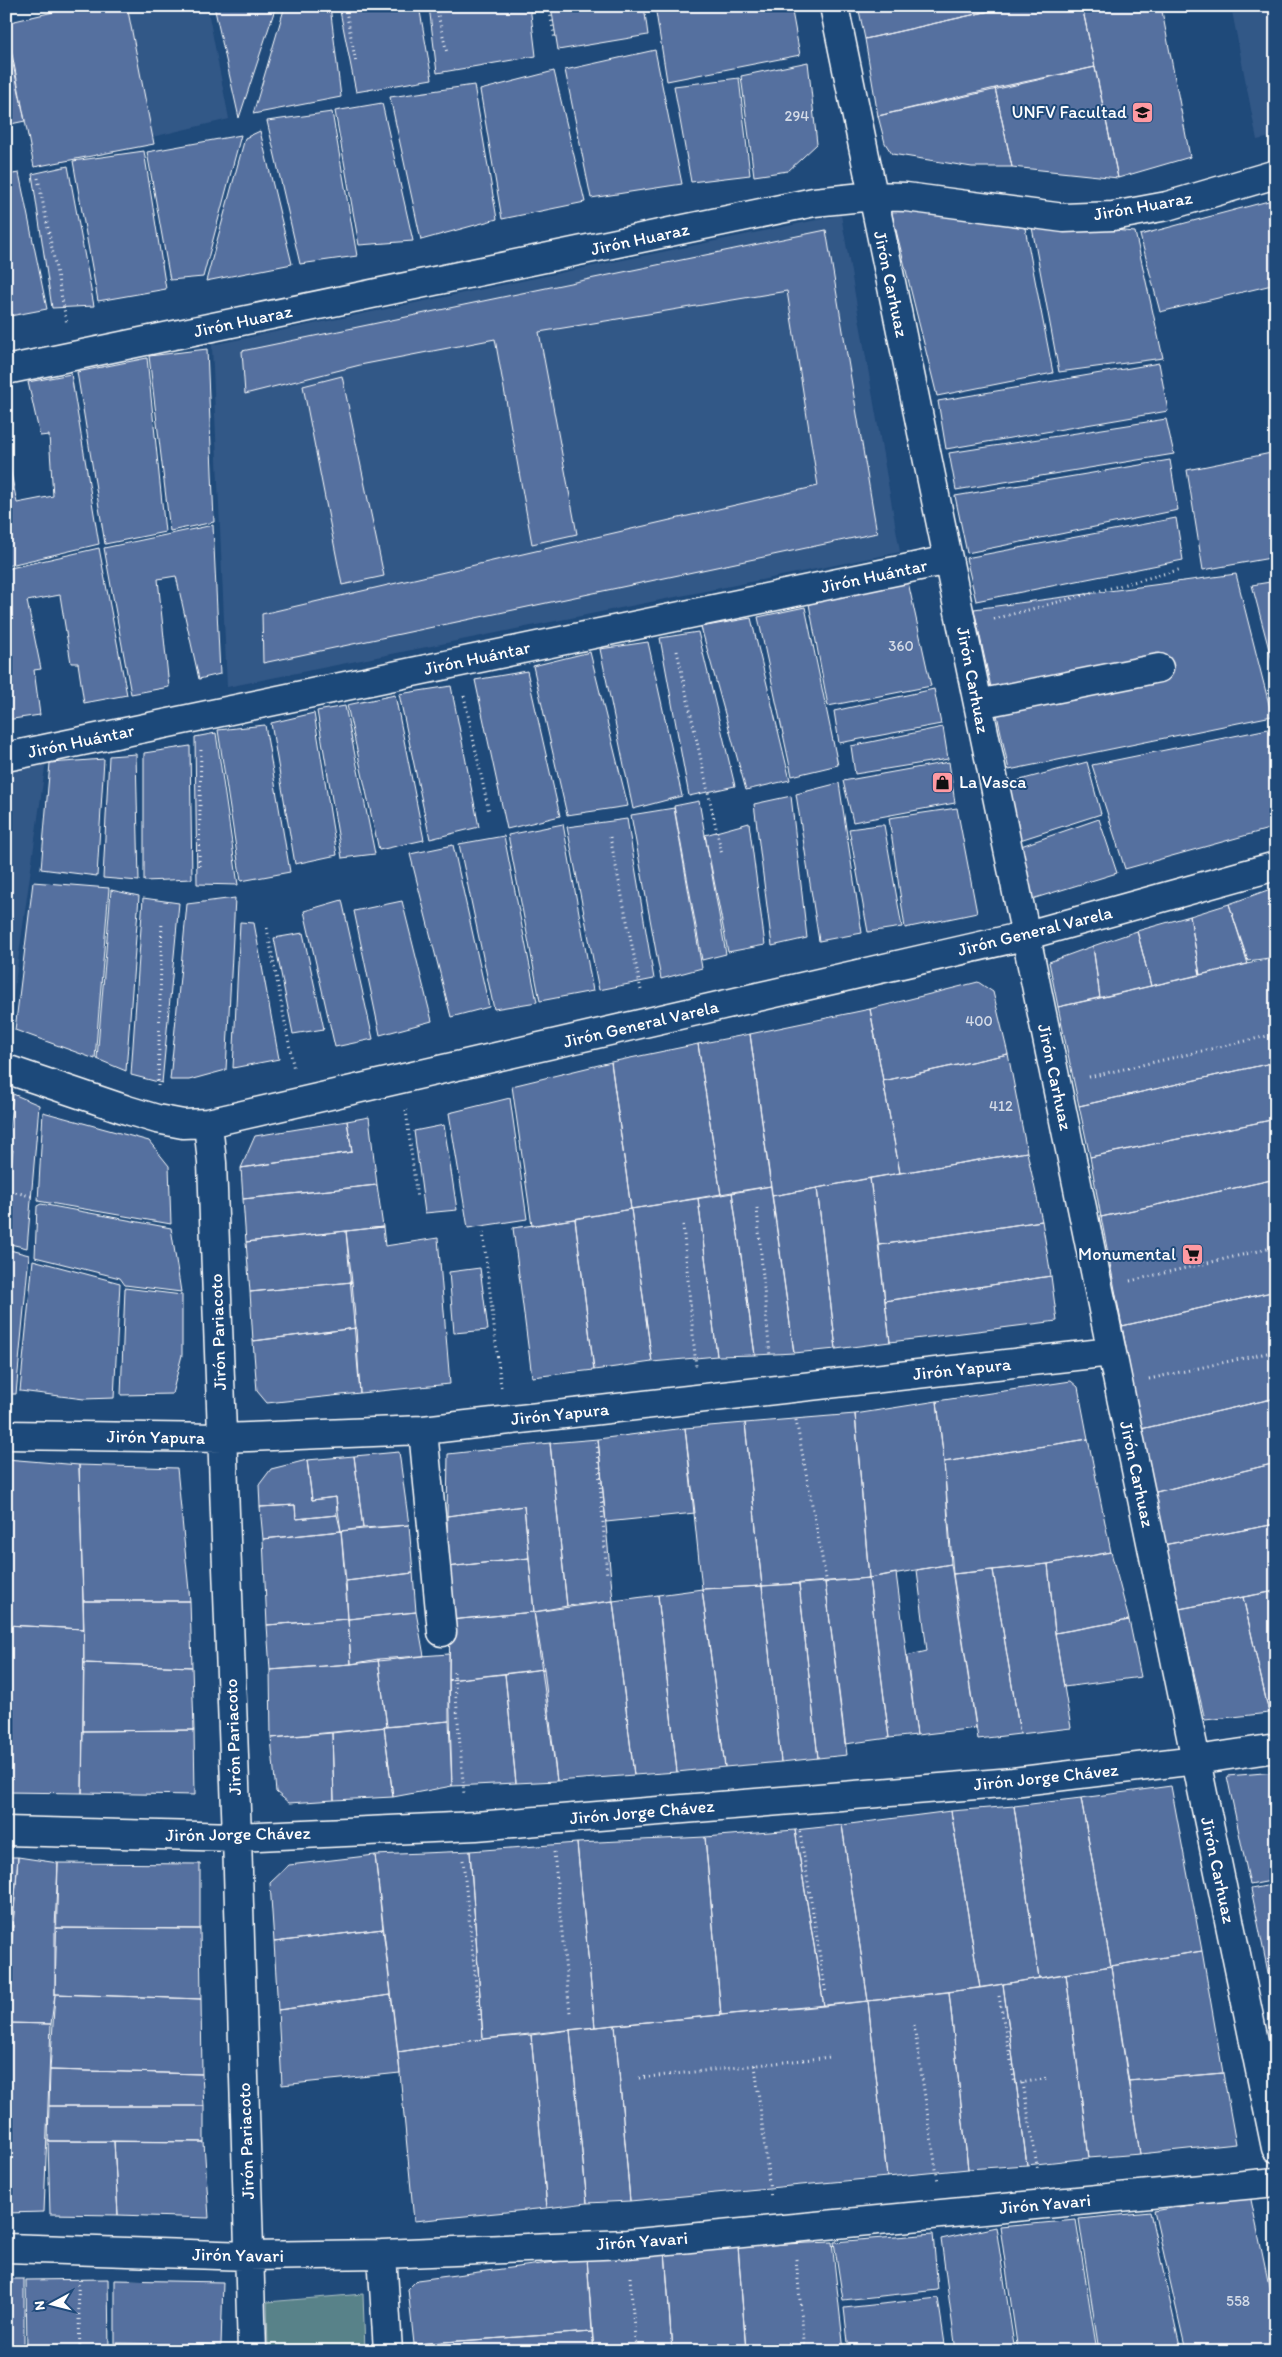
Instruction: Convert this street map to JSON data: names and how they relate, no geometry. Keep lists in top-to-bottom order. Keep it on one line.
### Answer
{"streets":{"street":["Jirón Huaraz","Jirón Carhuaz","Jirón Huántar","Jirón General Varela","Jirón Pariacoto","Jirón Yapura","Jirón Jorge Chávez","Jirón Yavari"]},"crossings":[["Jirón Huaraz","Jirón Carhuaz"],["Jirón Carhuaz","Jirón Huántar"],["Jirón Carhuaz","Jirón General Varela"],["Jirón Carhuaz","Jirón Yapura"],["Jirón Carhuaz","Jirón Jorge Chávez"],["Jirón General Varela","Jirón Pariacoto"],["Jirón Pariacoto","Jirón Yapura"],["Jirón Pariacoto","Jirón Jorge Chávez"],["Jirón Pariacoto","Jirón Yavari"]],"places":{"school or university":["UNFV Facultad"],"shop":["La Vasca"],"supermarket":["Monumental"]},"house_numbers":["294","360","400","412","558"],"north":"left"}
